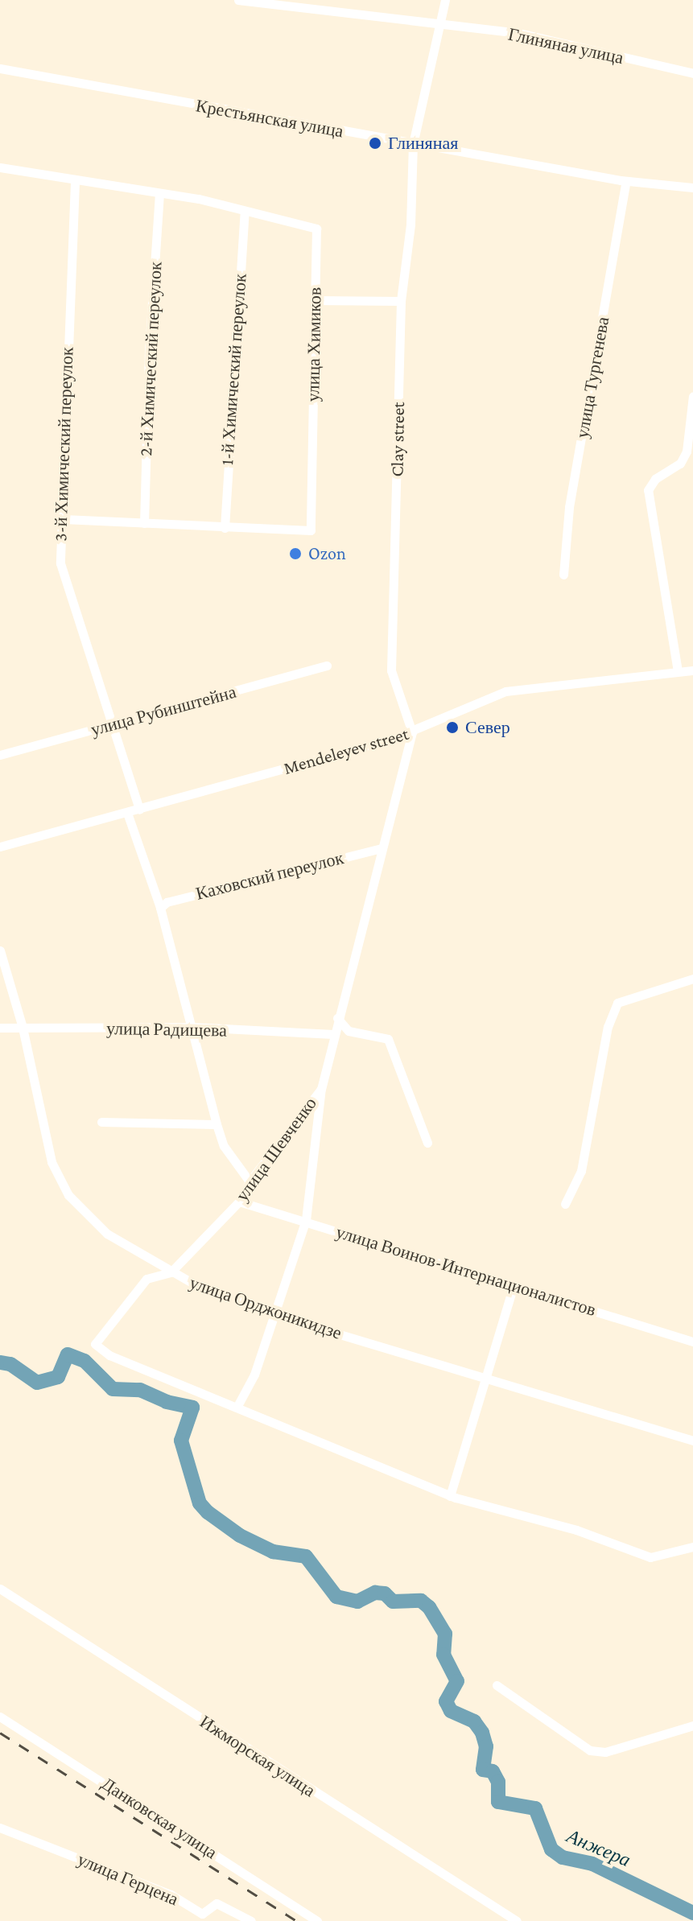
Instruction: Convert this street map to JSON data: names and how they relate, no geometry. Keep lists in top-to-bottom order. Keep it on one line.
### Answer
{"streets":{"street":["Глиняная улица","Крестьянская улица","улица Химиков","2-й Химический переулок","1-й Химический переулок","улица Тургенева","Clay street","3-й Химический переулок","улица Рубинштейна","Mendeleyev street","Каховский переулок","улица Радищева","улица Шевченко","улица Воинов-Интернационалистов","улица Орджоникидзе","Ижморская улица","Данковская улица","улица Герцена"]},"crossings":[["Крестьянская улица","улица Тургенева"],["Крестьянская улица","Clay street"],["улица Химиков","2-й Химический переулок"],["улица Химиков","1-й Химический переулок"],["улица Химиков","3-й Химический переулок"],["Clay street","Mendeleyev street"],["Clay street","улица Шевченко"],["3-й Химический переулок","улица Рубинштейна"],["3-й Химический переулок","Mendeleyev street"],["Mendeleyev street","улица Шевченко"],["Каховский переулок","улица Шевченко"],["улица Радищева","улица Шевченко"],["улица Радищева","улица Орджоникидзе"],["улица Шевченко","улица Воинов-Интернационалистов"],["улица Шевченко","улица Орджоникидзе"]],"water":["Анжера"],"places":["Глиняная","Ozon","Север"]}
